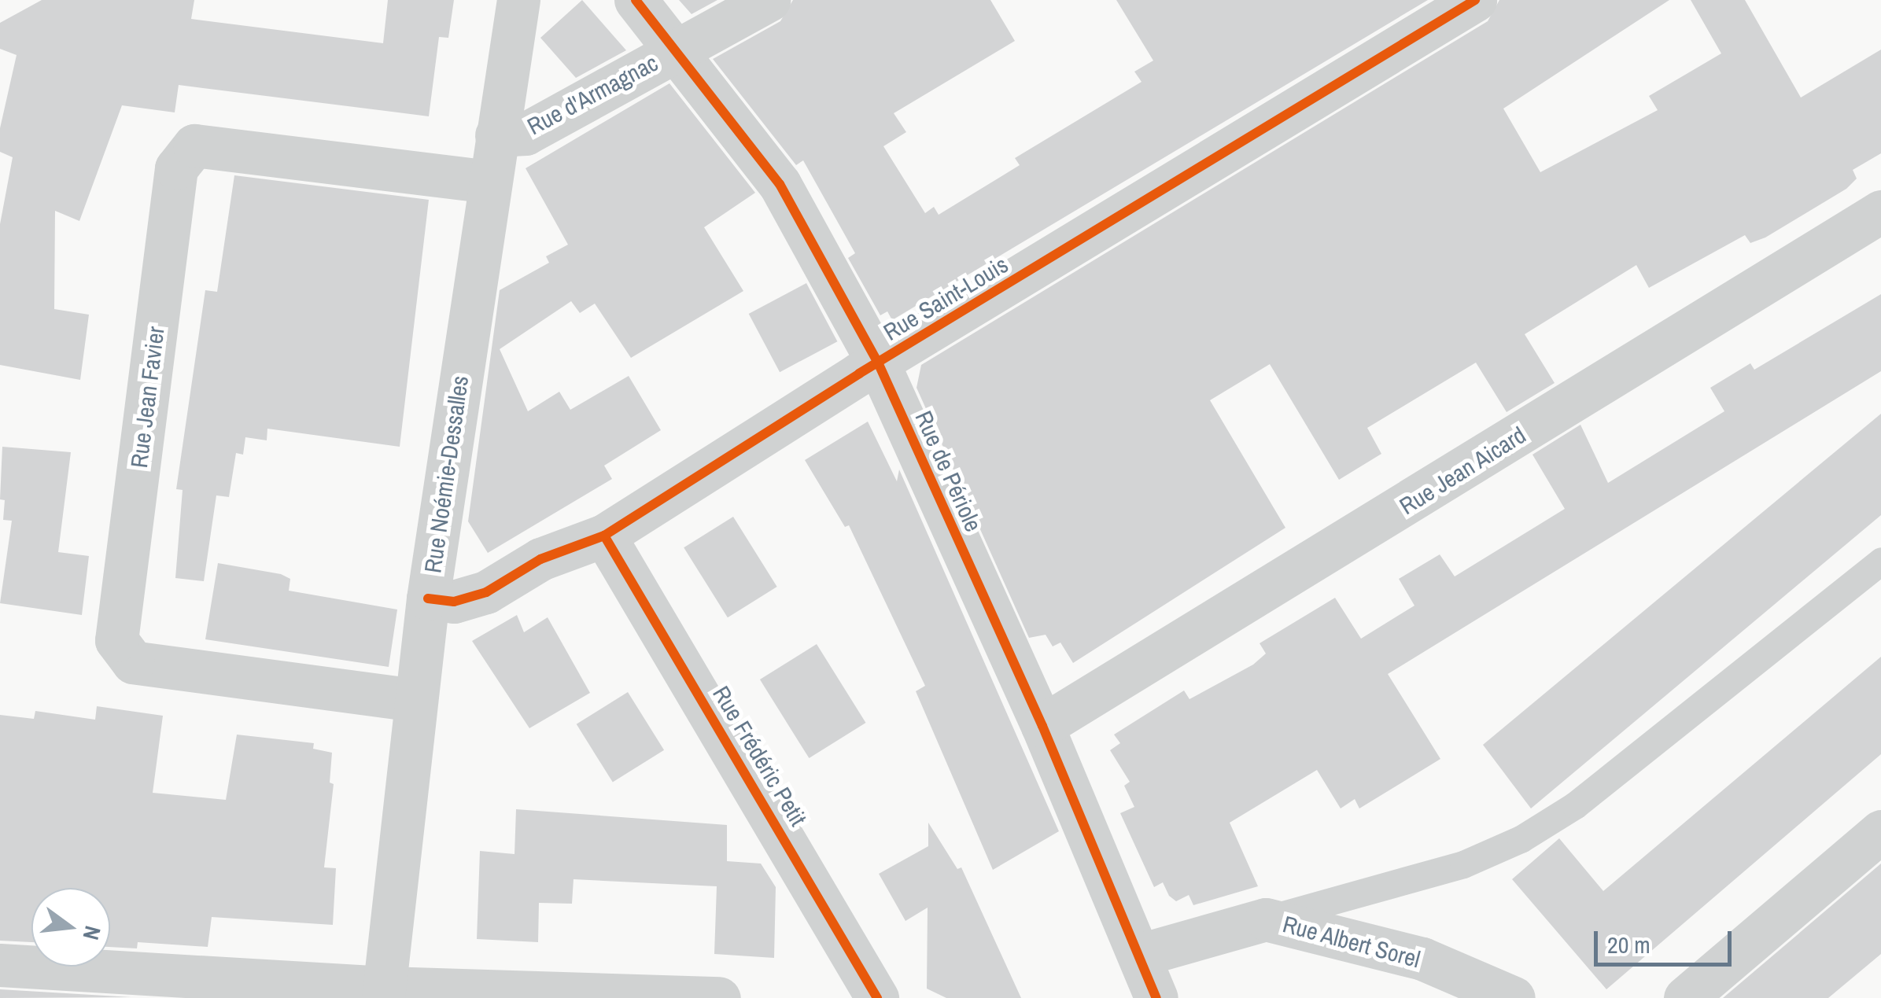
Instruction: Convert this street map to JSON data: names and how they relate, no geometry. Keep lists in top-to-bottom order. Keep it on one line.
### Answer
{"streets":{"street":["Rue d'Armagnac","Rue Saint-Louis","Rue Jean Favier","Rue Jean Aicard","Rue de Périole","Rue Noémie-Dessalles","Rue Frédéric Petit","Rue Albert Sorel"]},"crossings":[["Rue d'Armagnac","Rue de Périole"],["Rue d'Armagnac","Rue Noémie-Dessalles"],["Rue Saint-Louis","Rue de Périole"],["Rue Saint-Louis","Rue Noémie-Dessalles"],["Rue Saint-Louis","Rue Frédéric Petit"],["Rue Jean Favier","Rue Noémie-Dessalles"],["Rue Jean Aicard","Rue de Périole"],["Rue de Périole","Rue Albert Sorel"]],"scale_bar":"20 m","north":"right"}
